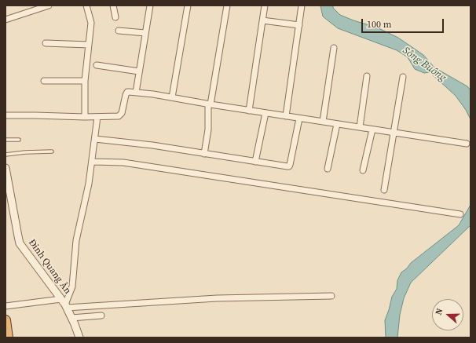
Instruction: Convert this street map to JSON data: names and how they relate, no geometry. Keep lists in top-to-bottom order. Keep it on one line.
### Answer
{"streets":{"street":["Đinh Quang Ân"]},"water":["Sông Buông"],"scale_bar":"100 m","north":"left"}
